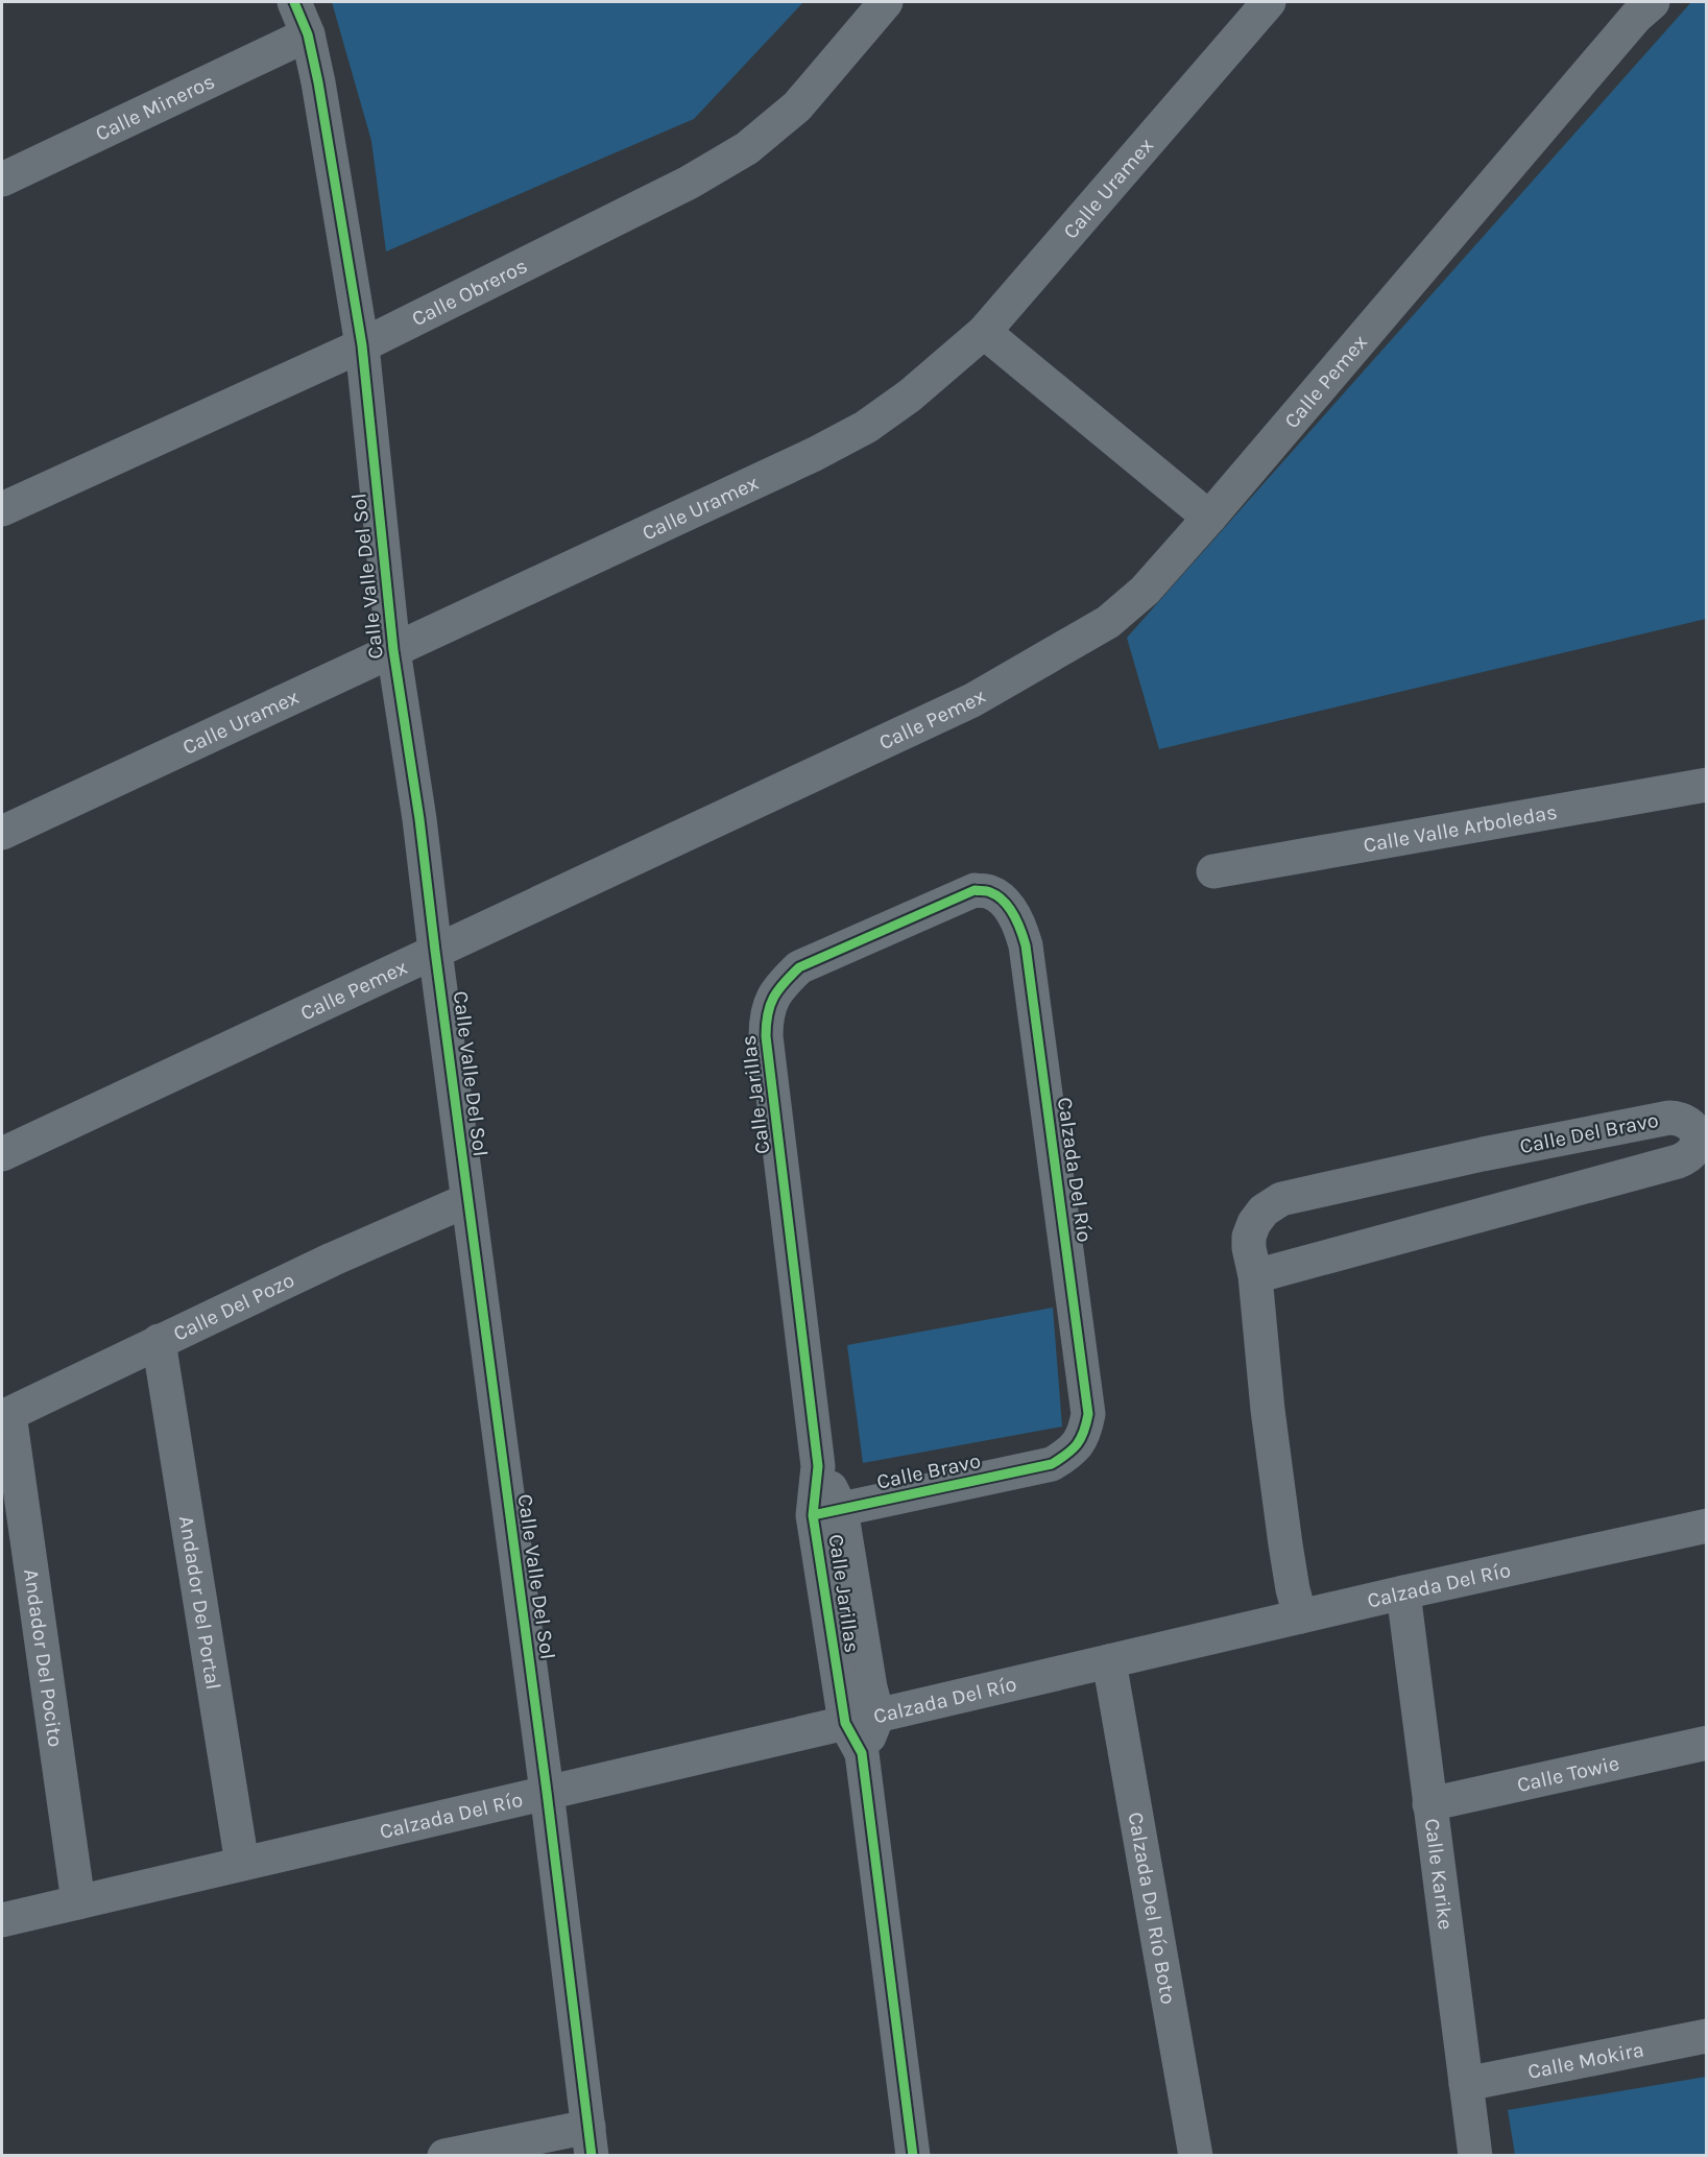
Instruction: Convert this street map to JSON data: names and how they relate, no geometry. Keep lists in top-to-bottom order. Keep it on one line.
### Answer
{"streets":{"street":["Calle Mineros","Calle Uramex","Calle Obreros","Calle Pemex","Calle Valle Del Sol","Calle Valle Arboledas","Calle Jarillas","Calle Del Bravo","Calzada Del Río","Calle Del Pozo","Calle Bravo","Andador Del Portal","Andador Del Pocito","Calle Towie","Calle Karike","Calzada Del Río Boto","Calle Mokira"]},"crossings":[["Calle Mineros","Calle Valle Del Sol"],["Calle Uramex","Calle Valle Del Sol"],["Calle Obreros","Calle Valle Del Sol"],["Calle Pemex","Calle Valle Del Sol"],["Calle Valle Del Sol","Calzada Del Río"],["Calle Valle Del Sol","Calle Del Pozo"],["Calle Jarillas","Calzada Del Río"],["Calle Jarillas","Calle Bravo"],["Calle Del Bravo","Calzada Del Río"],["Calzada Del Río","Calle Bravo"],["Calzada Del Río","Andador Del Portal"],["Calzada Del Río","Andador Del Pocito"],["Calzada Del Río","Calle Karike"],["Calzada Del Río","Calzada Del Río Boto"],["Calle Del Pozo","Andador Del Portal"],["Calle Del Pozo","Andador Del Pocito"],["Calle Towie","Calle Karike"],["Calle Karike","Calle Mokira"]]}
